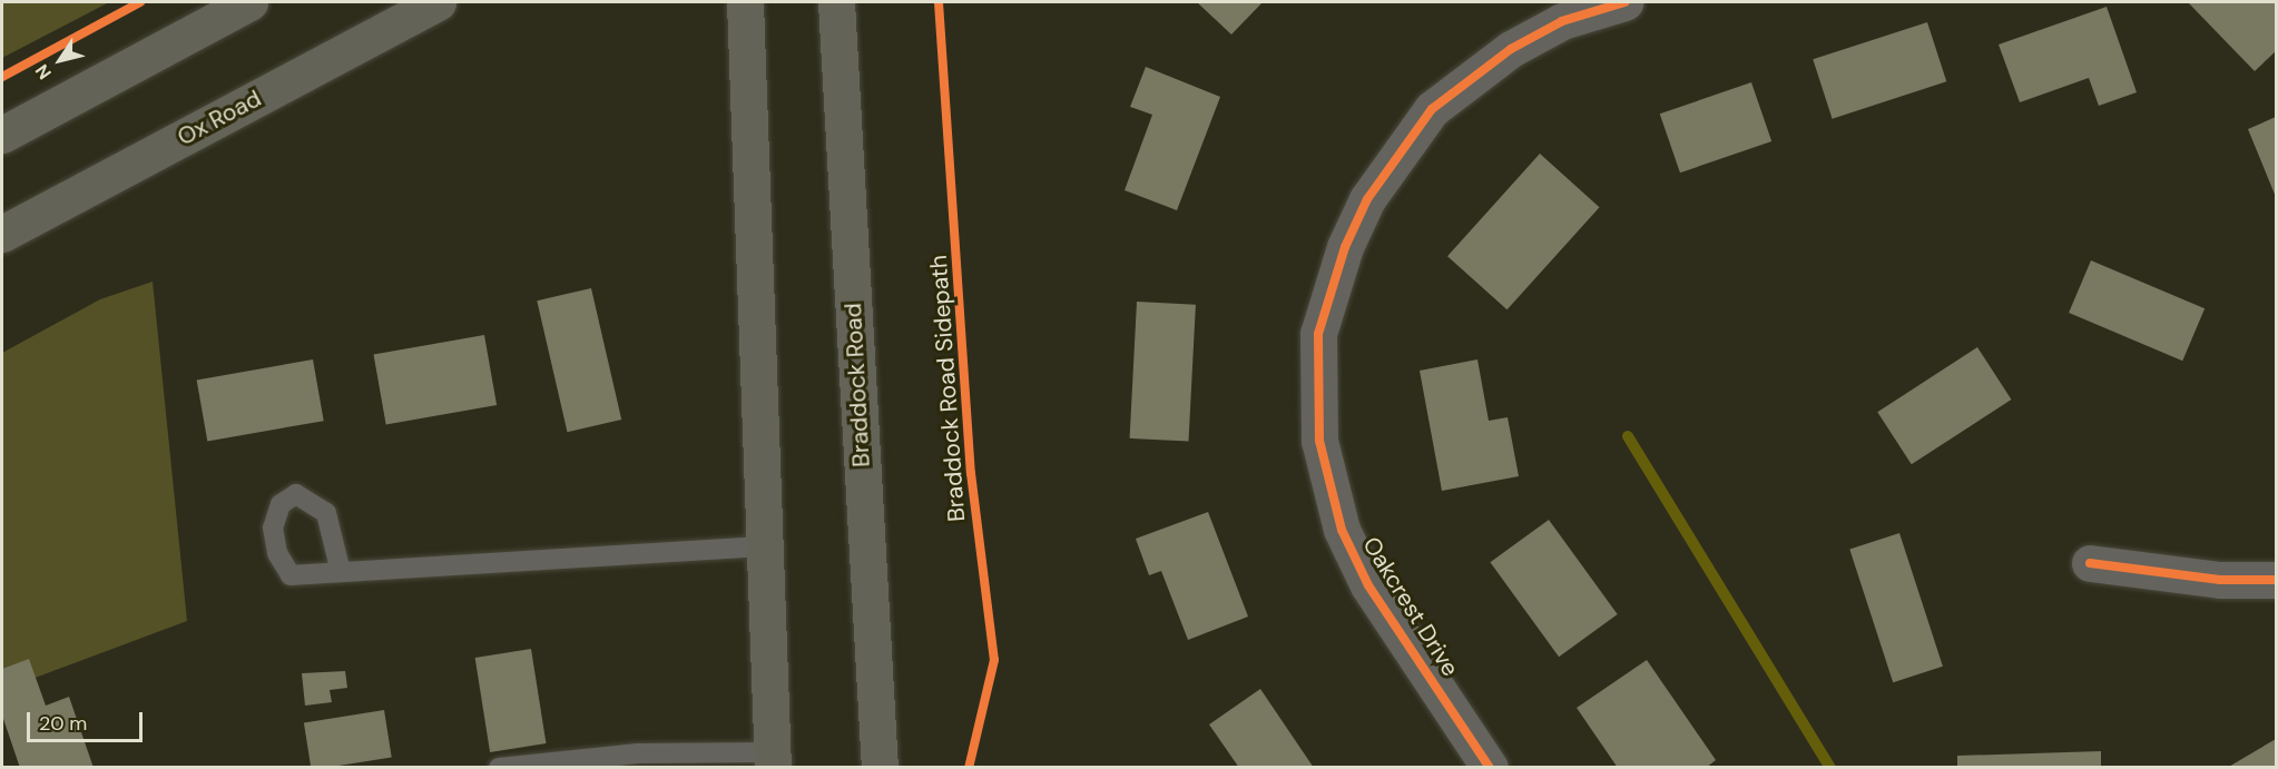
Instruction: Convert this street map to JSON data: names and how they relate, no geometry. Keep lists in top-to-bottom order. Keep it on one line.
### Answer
{"streets":{"main road":["Ox Road","Braddock Road"],"street":["Oakcrest Drive"],"cycle path":["Braddock Road Sidepath"]},"scale_bar":"20 m","north":"bottom left"}
